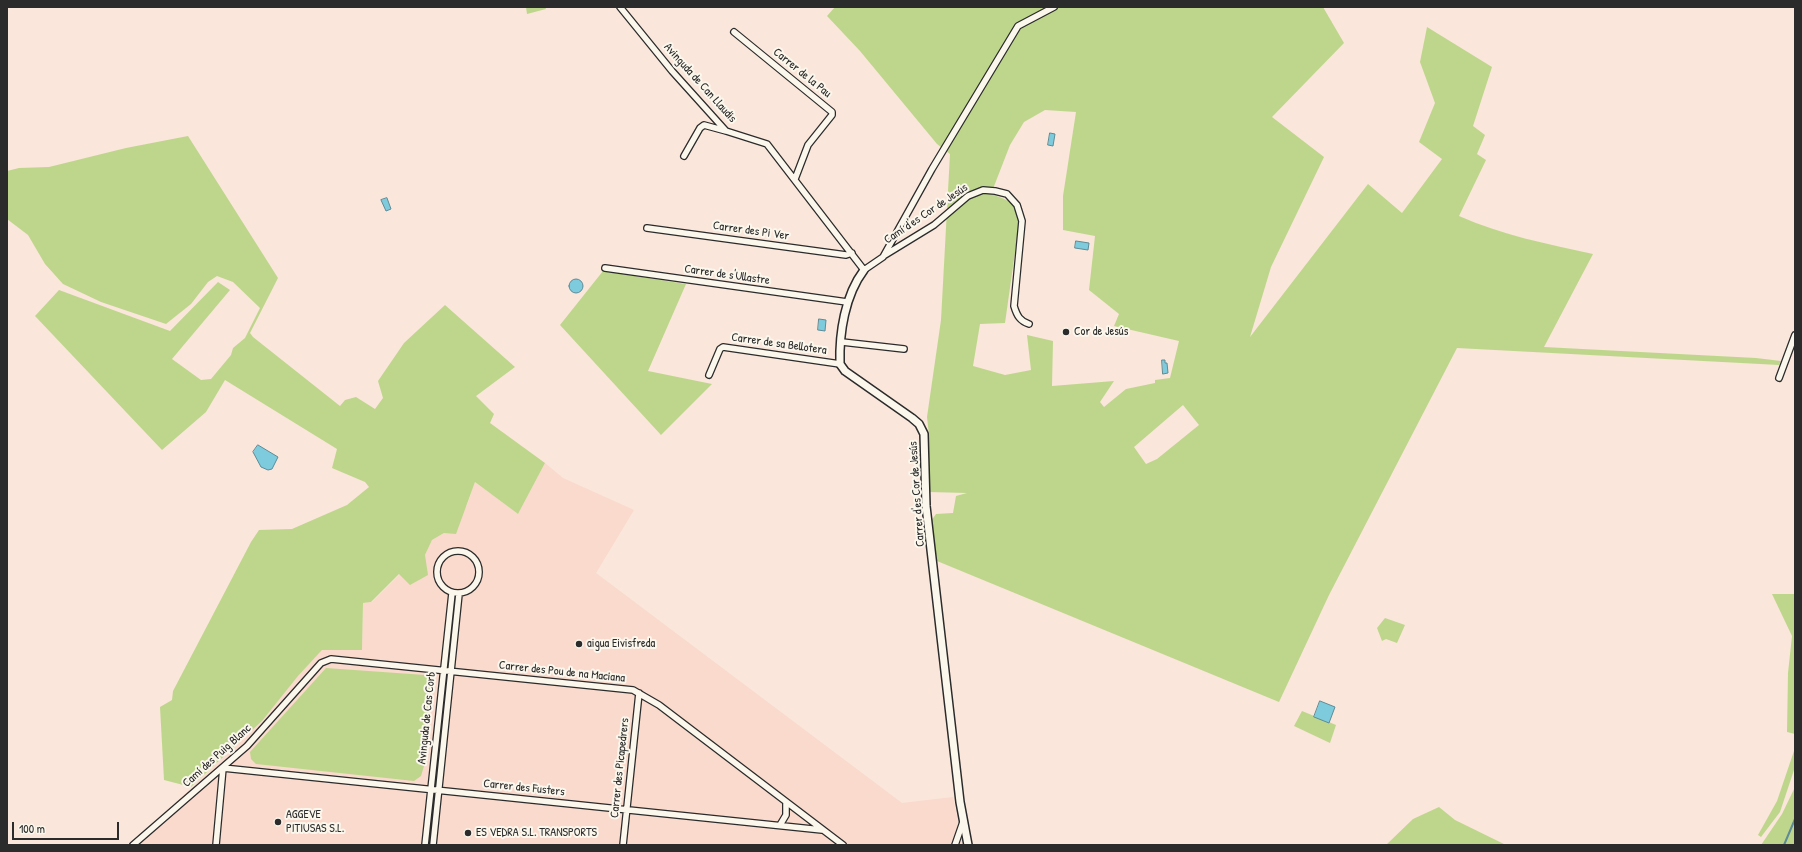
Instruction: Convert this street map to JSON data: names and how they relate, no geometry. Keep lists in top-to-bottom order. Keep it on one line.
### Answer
{"streets":{"street":["Carrer de la Pau","Avinguda de Can Llaudis","Camí d'es Cor de Jesús","Carrer des Pi Ver","Carrer de s'Ullastre","Carrer de sa Bellotera","Carrer d'es Cor de Jesús","Carrer des Pou de na Maciana","Avinguda de Cas Corb","Camí des Puig Blanc","Carrer des Picapedrers","Carrer des Fusters"]},"crossings":[["Carrer de la Pau","Avinguda de Can Llaudis"],["Avinguda de Can Llaudis","Carrer des Pi Ver"],["Carrer de sa Bellotera","Carrer d'es Cor de Jesús"],["Carrer des Pou de na Maciana","Avinguda de Cas Corb"],["Carrer des Pou de na Maciana","Camí des Puig Blanc"],["Carrer des Pou de na Maciana","Carrer des Picapedrers"],["Carrer des Pou de na Maciana","Carrer des Fusters"],["Avinguda de Cas Corb","Carrer des Fusters"],["Camí des Puig Blanc","Carrer des Fusters"],["Carrer des Picapedrers","Carrer des Fusters"]],"places":["Cor de Jesús","aigua Eivisfreda","AGGEVE PITIUSAS S.L.","ES VEDRA S.L. TRANSPORTS"],"scale_bar":"100 m"}
